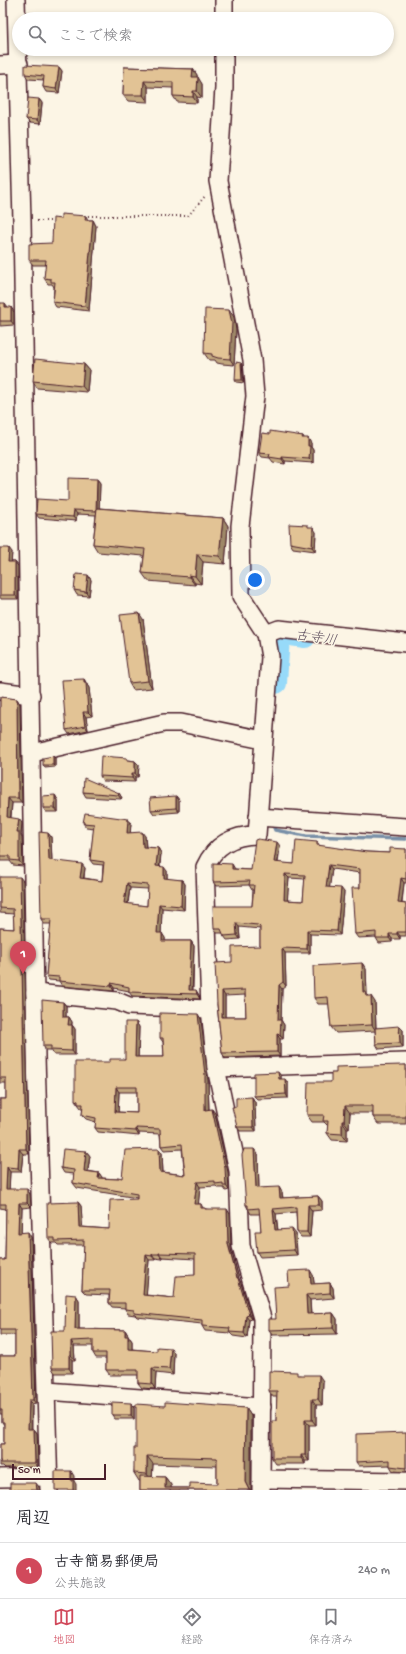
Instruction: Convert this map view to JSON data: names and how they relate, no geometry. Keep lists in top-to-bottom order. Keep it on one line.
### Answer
{"water":["古寺川"],"scale_bar":"50 m","page":{"search":"ここで検索","pins":"1","scale":"50 m","heading":"周辺","list":[{"mark":"1","name":"古寺簡易郵便局","note":"公共施設","value":"240 m"}],"nav":["地図","経路","保存済み"]}}
